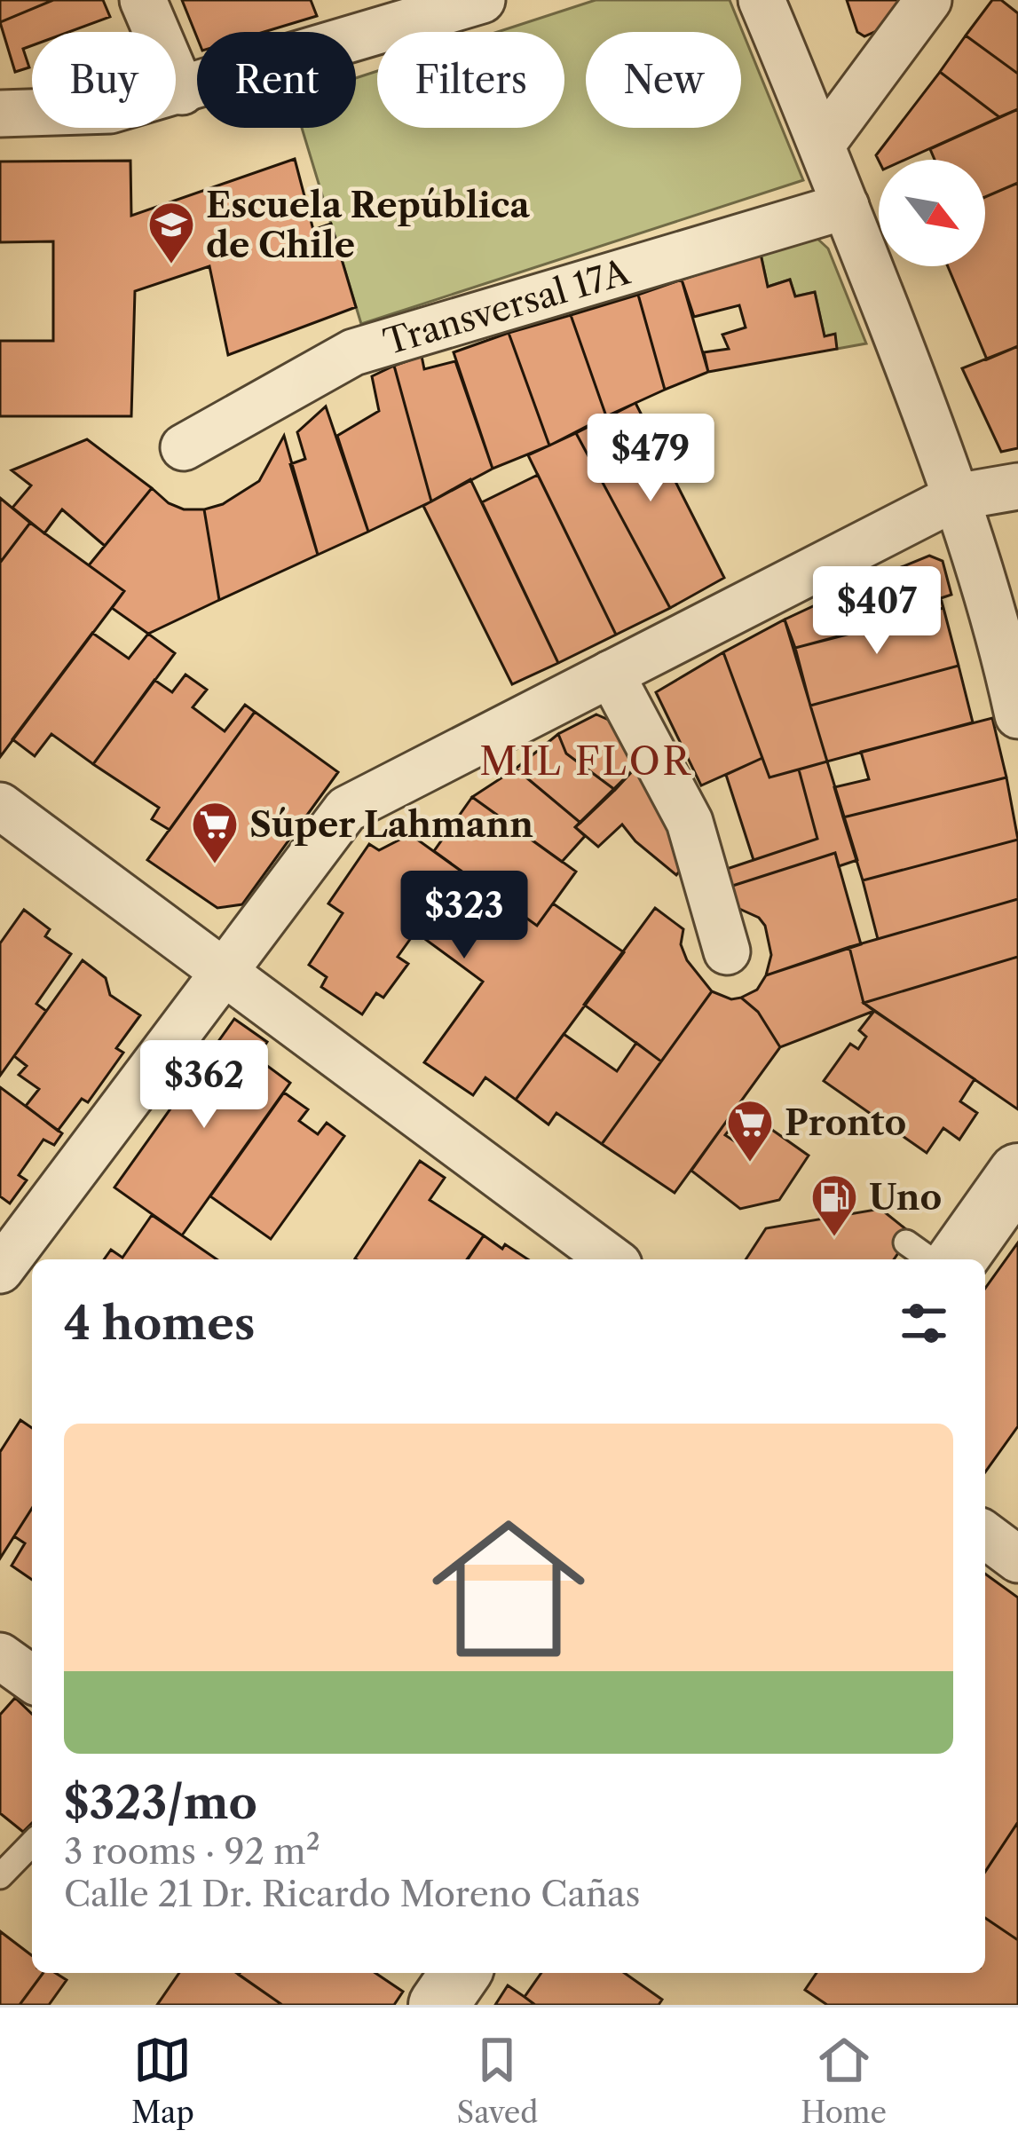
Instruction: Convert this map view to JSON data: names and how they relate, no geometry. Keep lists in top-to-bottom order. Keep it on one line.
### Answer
{"streets":{"street":["Transversal 17A"]},"districts":["MIL FLOR"],"places":{"school or university":["Escuela República de Chile"],"supermarket":["Súper Lahmann","Pronto"],"fuel station":["Uno"]},"north":"bottom right","page":{"chip":["Buy","Rent","Filters","New"],"price":["$479","$407","$323","$362"],"heading":"4 homes","list":[{"name":"$323/mo","note":"3 rooms · 92 m² · Calle 21 Dr. Ricardo Moreno Cañas"}],"tabs":["Map","Saved","Home"]}}
